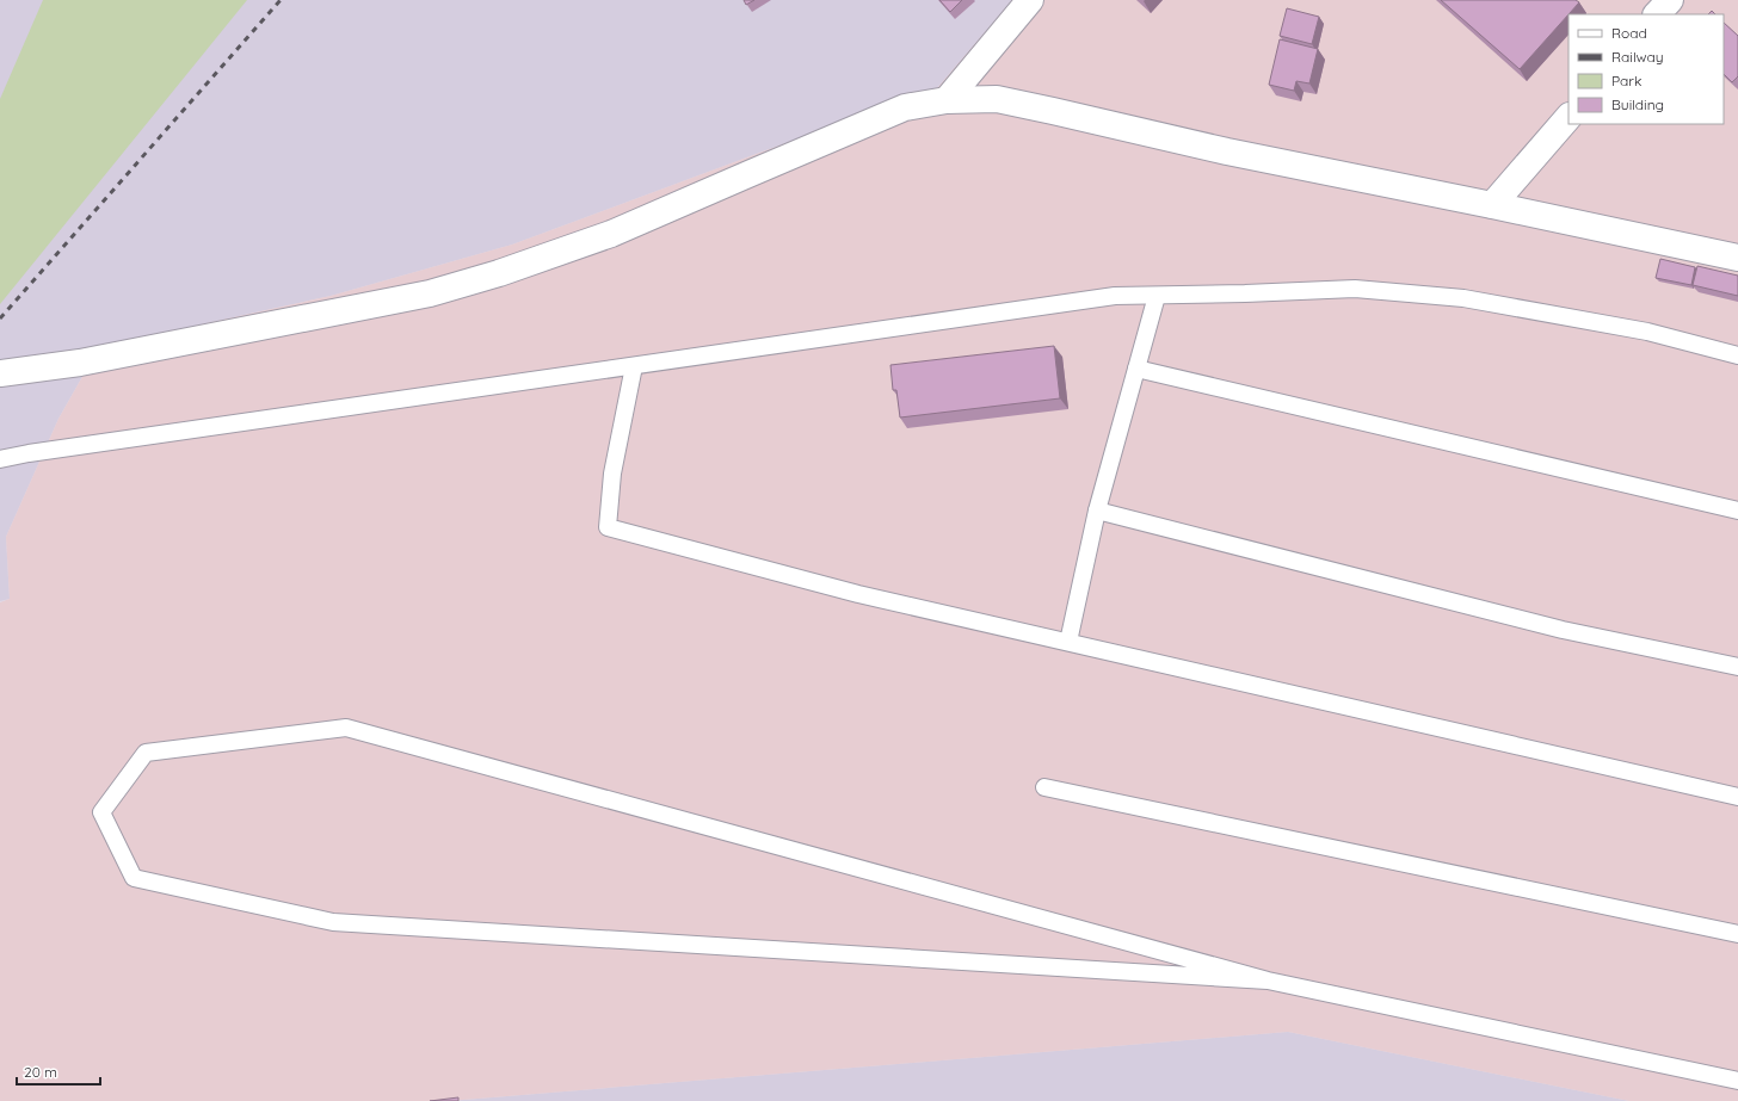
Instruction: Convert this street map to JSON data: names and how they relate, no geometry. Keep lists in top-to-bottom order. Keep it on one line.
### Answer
{"legend":["Road","Railway","Park","Building"],"scale_bar":"20 m"}
